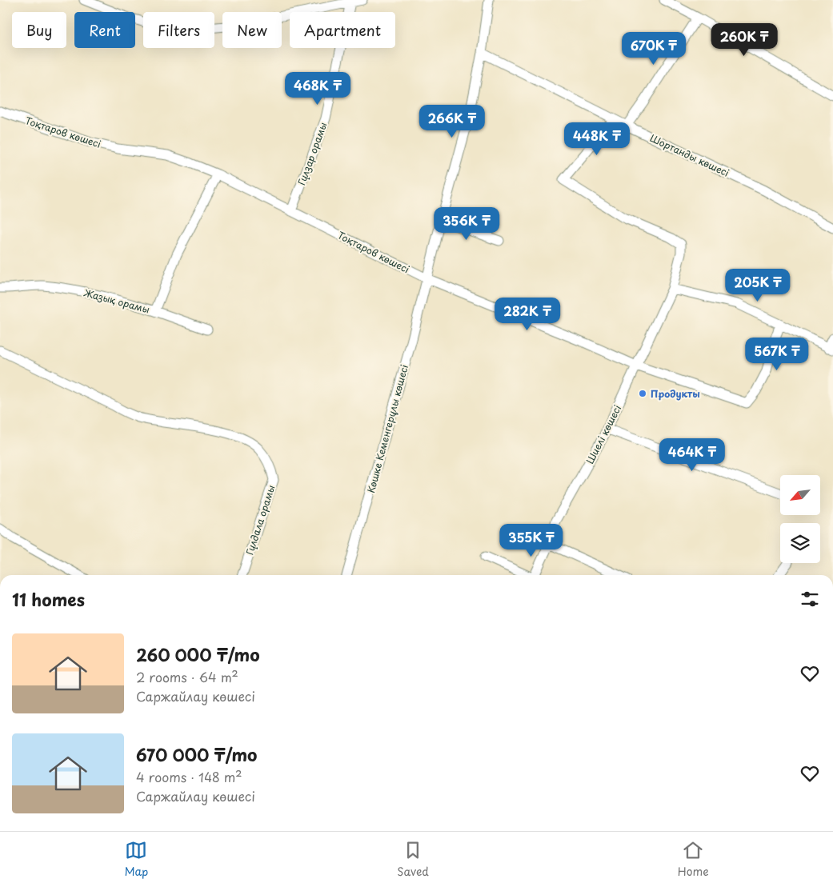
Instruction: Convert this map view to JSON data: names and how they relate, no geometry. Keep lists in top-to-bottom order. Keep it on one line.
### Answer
{"streets":{"street":["Тоқтаров көшесі","Гүлзар орамы","Шортанды көшесі","Жазық орамы","Көшке Кеменгерұлы көшесі","Шиелі көшесі","Гүлдала орамы"]},"crossings":[["Тоқтаров көшесі","Гүлзар орамы"],["Тоқтаров көшесі","Жазық орамы"],["Тоқтаров көшесі","Көшке Кеменгерұлы көшесі"],["Тоқтаров көшесі","Шиелі көшесі"],["Шортанды көшесі","Көшке Кеменгерұлы көшесі"],["Шортанды көшесі","Шиелі көшесі"]],"places":["Продукты"],"north":"bottom left","page":{"chip":["Buy","Rent","Filters","New","Apartment"],"price":["260K ₸","670K ₸","468K ₸","266K ₸","448K ₸","356K ₸","205K ₸","282K ₸","567K ₸","464K ₸","355K ₸"],"heading":"11 homes","list":[{"name":"260 000 ₸/mo","note":"2 rooms · 64 m² · Саржайлау көшесі"},{"name":"670 000 ₸/mo","note":"4 rooms · 148 m² · Саржайлау көшесі"}],"tabs":["Map","Saved","Home"]}}
